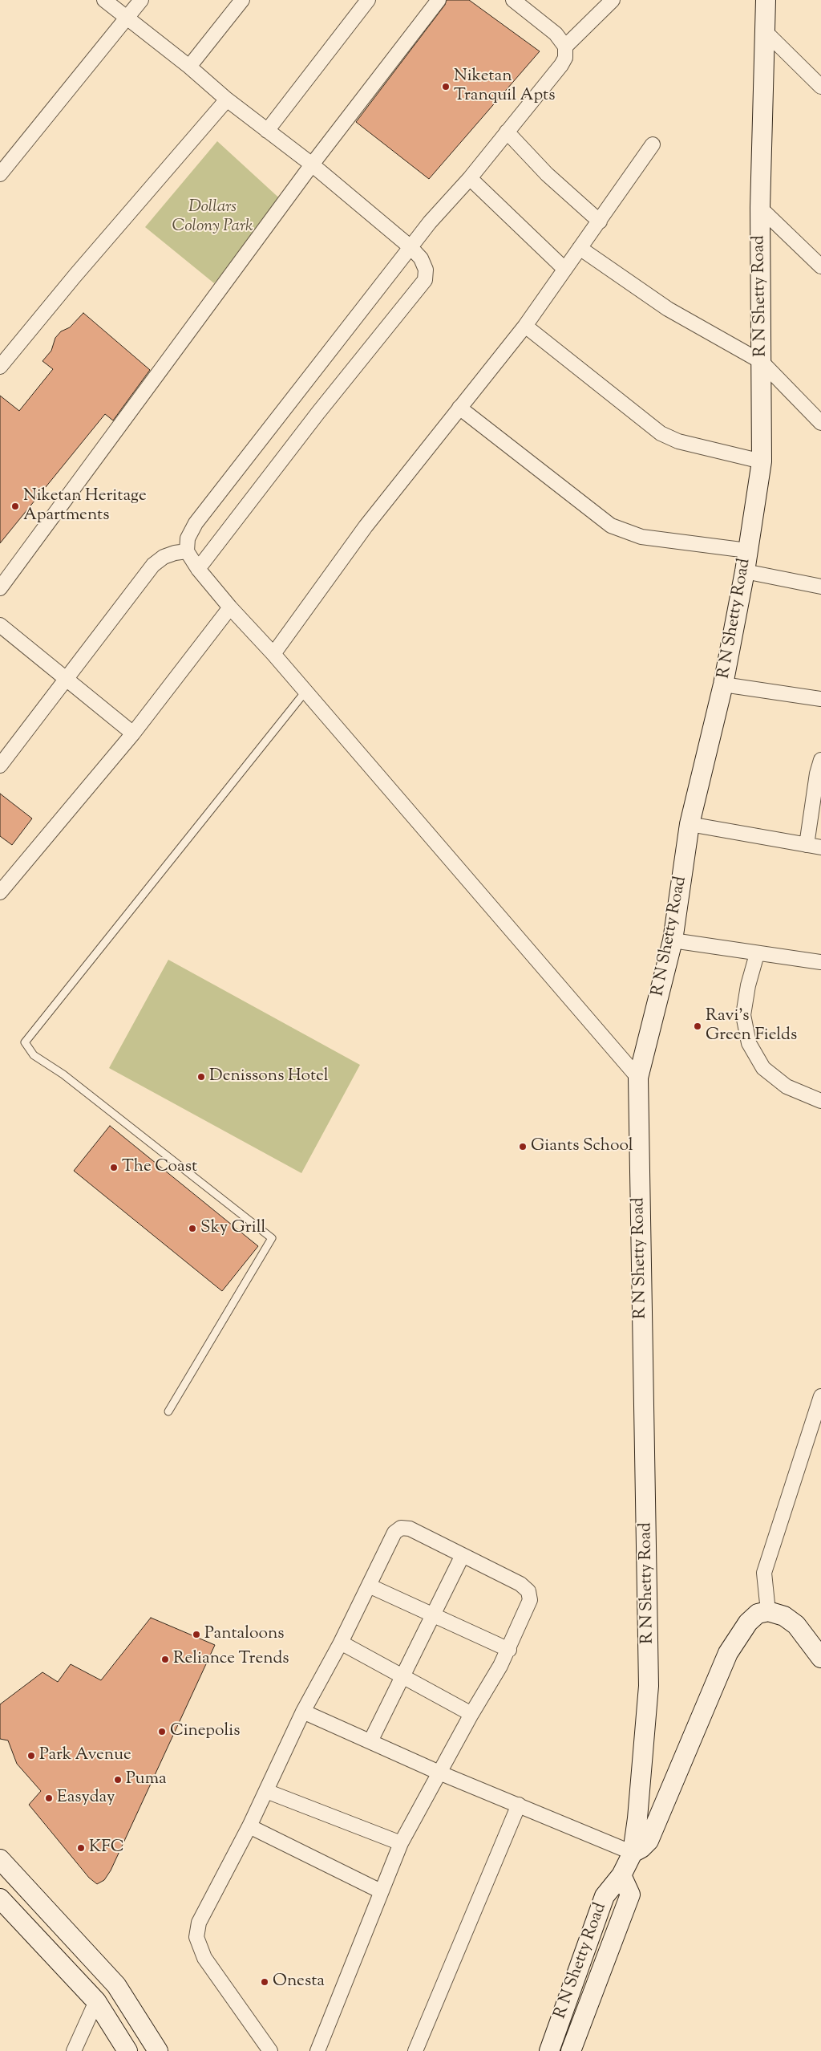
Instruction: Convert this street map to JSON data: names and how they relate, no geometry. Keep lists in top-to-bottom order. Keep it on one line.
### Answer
{"streets":{"street":["R N Shetty Road"]},"parks":["Dollars Colony Park"],"places":["Niketan Tranquil Apts","Niketan Heritage Apartments","Ravi's Green Fields","Denissons Hotel","Giants School","The Coast","Sky Grill","Pantaloons","Reliance Trends","Cinepolis","Park Avenue","Puma","Easyday","KFC","Onesta"]}
